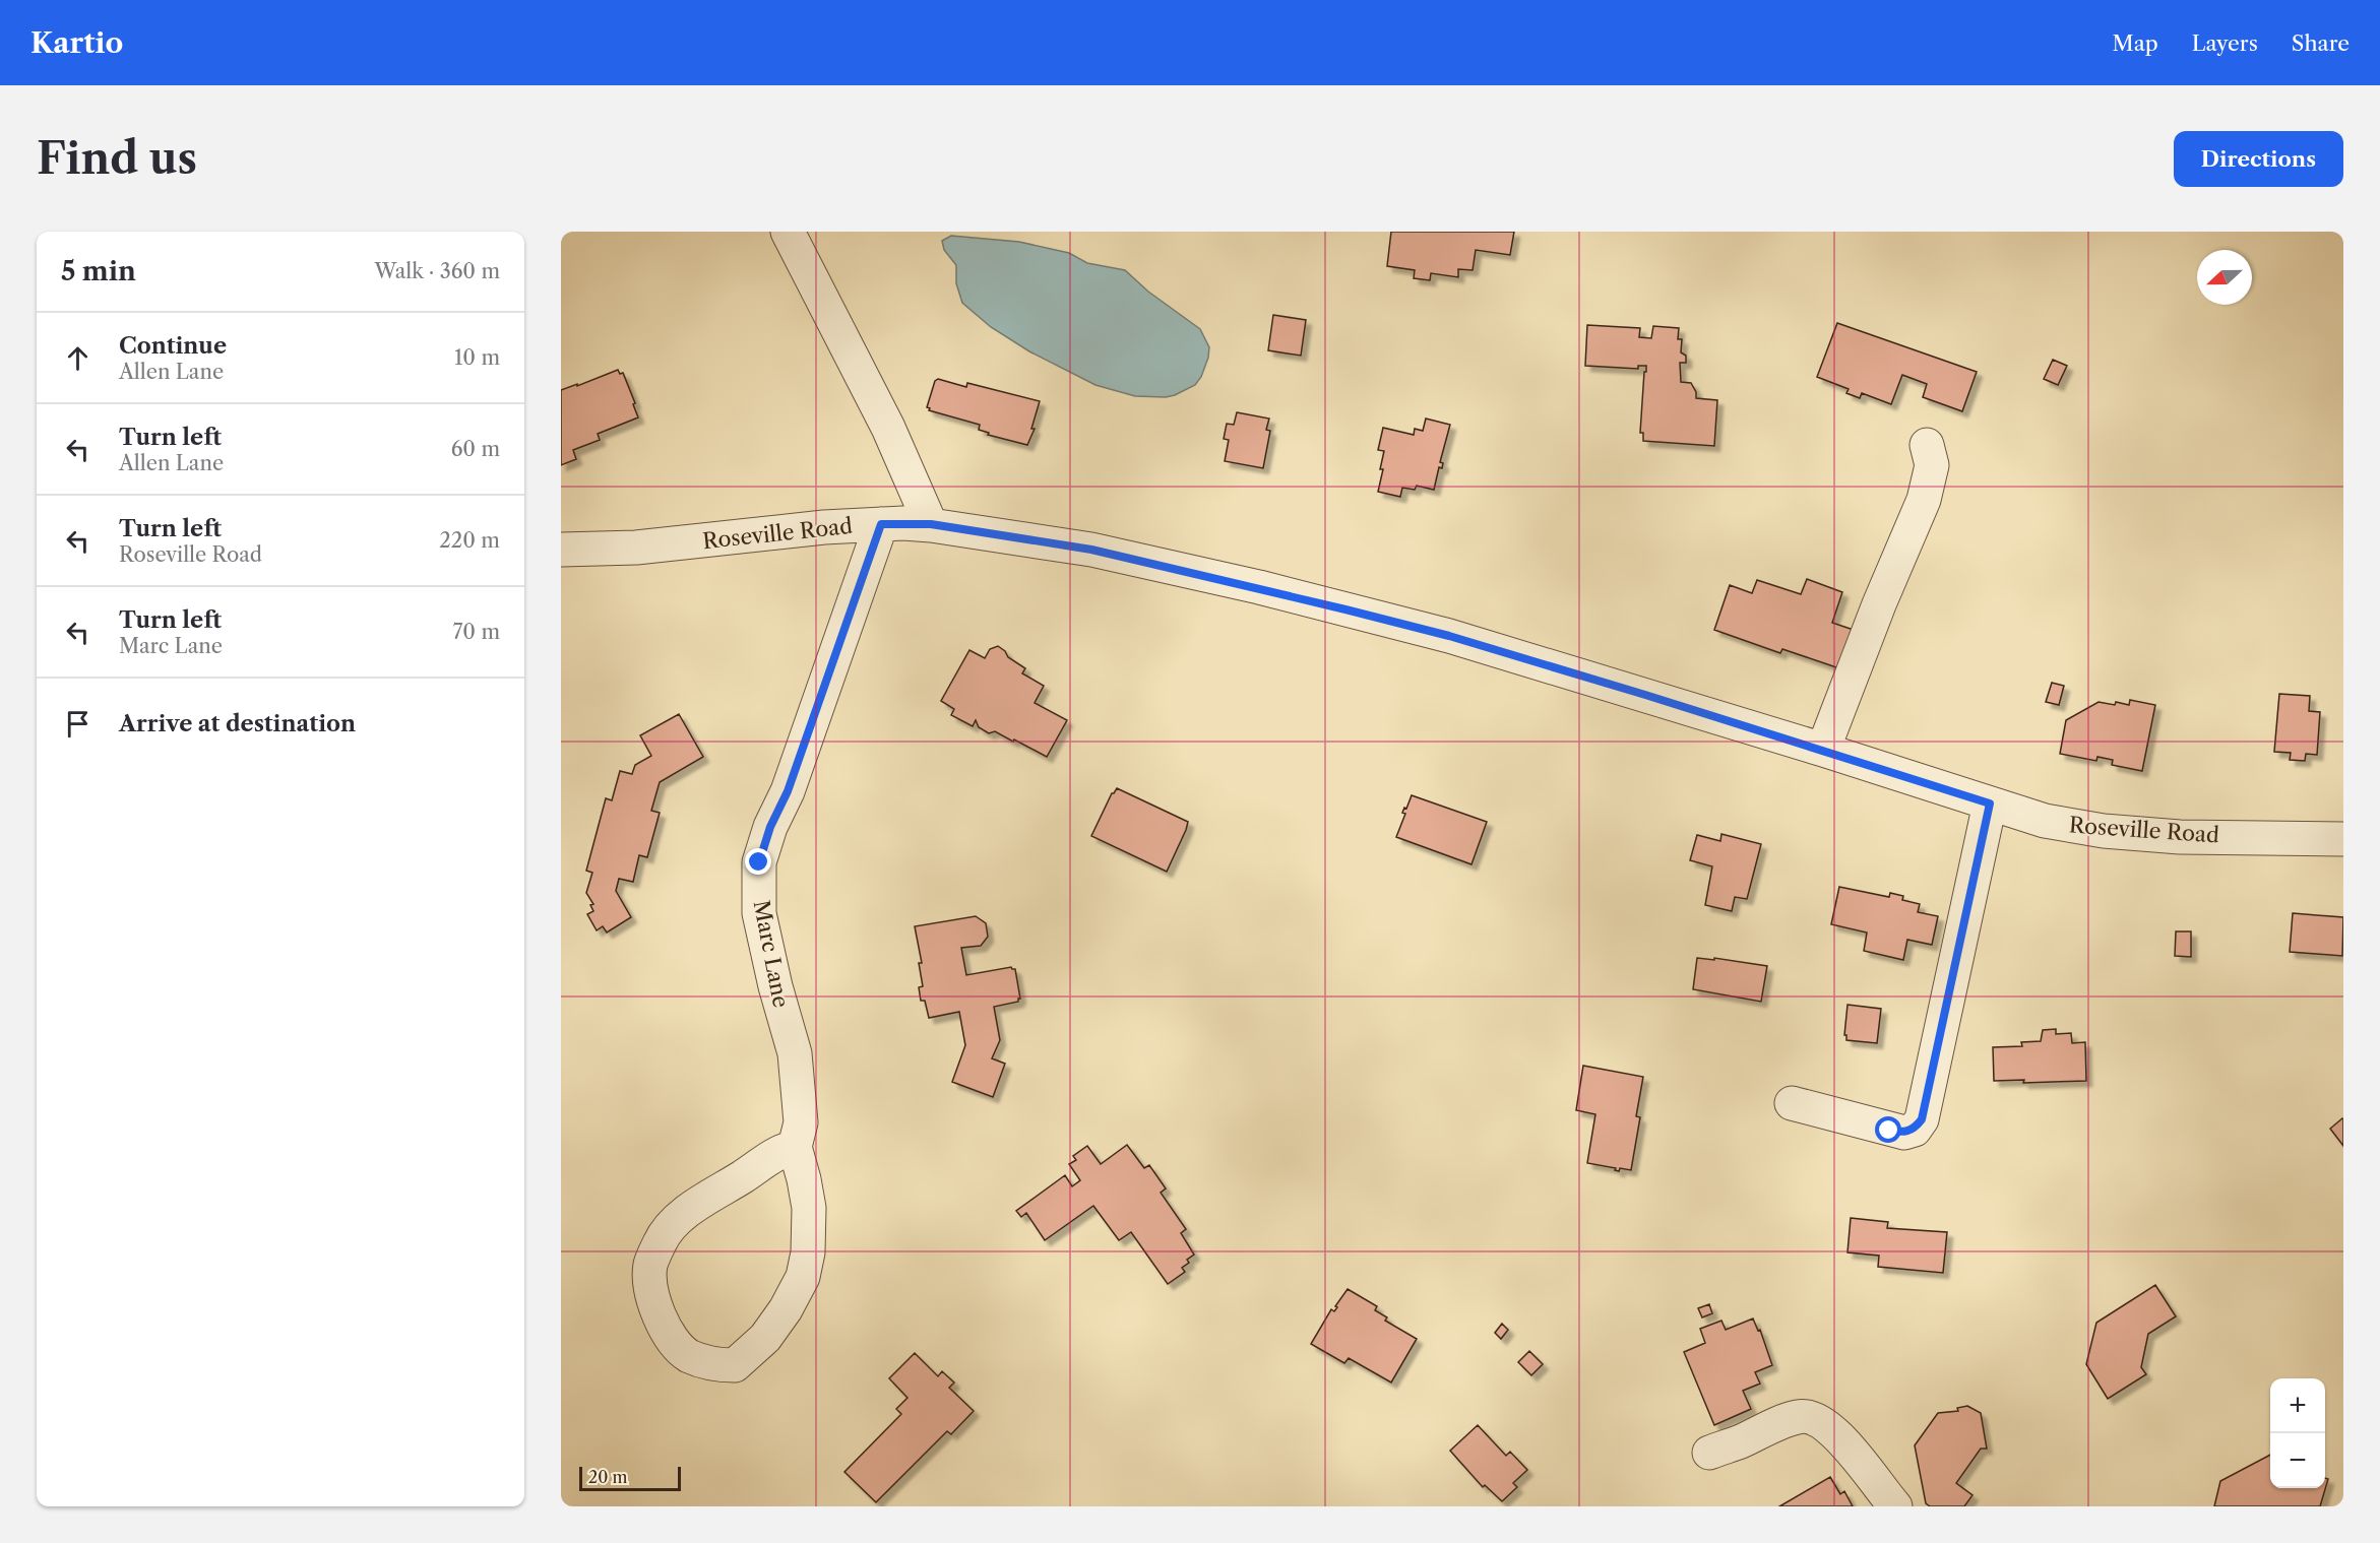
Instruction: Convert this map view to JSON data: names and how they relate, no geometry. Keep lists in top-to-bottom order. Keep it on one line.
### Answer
{"streets":{"street":["Roseville Road","Marc Lane"]},"crossings":[["Roseville Road","Marc Lane"]],"scale_bar":"20 m","north":"left","page":{"header":"Kartio","nav":["Map","Layers","Share"],"buttons":"Directions","title":"Find us","heading":["5 min","Walk · 360 m"],"list":[["Continue","Allen Lane","10 m"],["Turn left","Allen Lane","60 m"],["Turn left","Roseville Road","220 m"],["Turn left","Marc Lane","70 m"],"Arrive at destination"],"map_buttons":["+","−"],"scale":"20 m"}}
